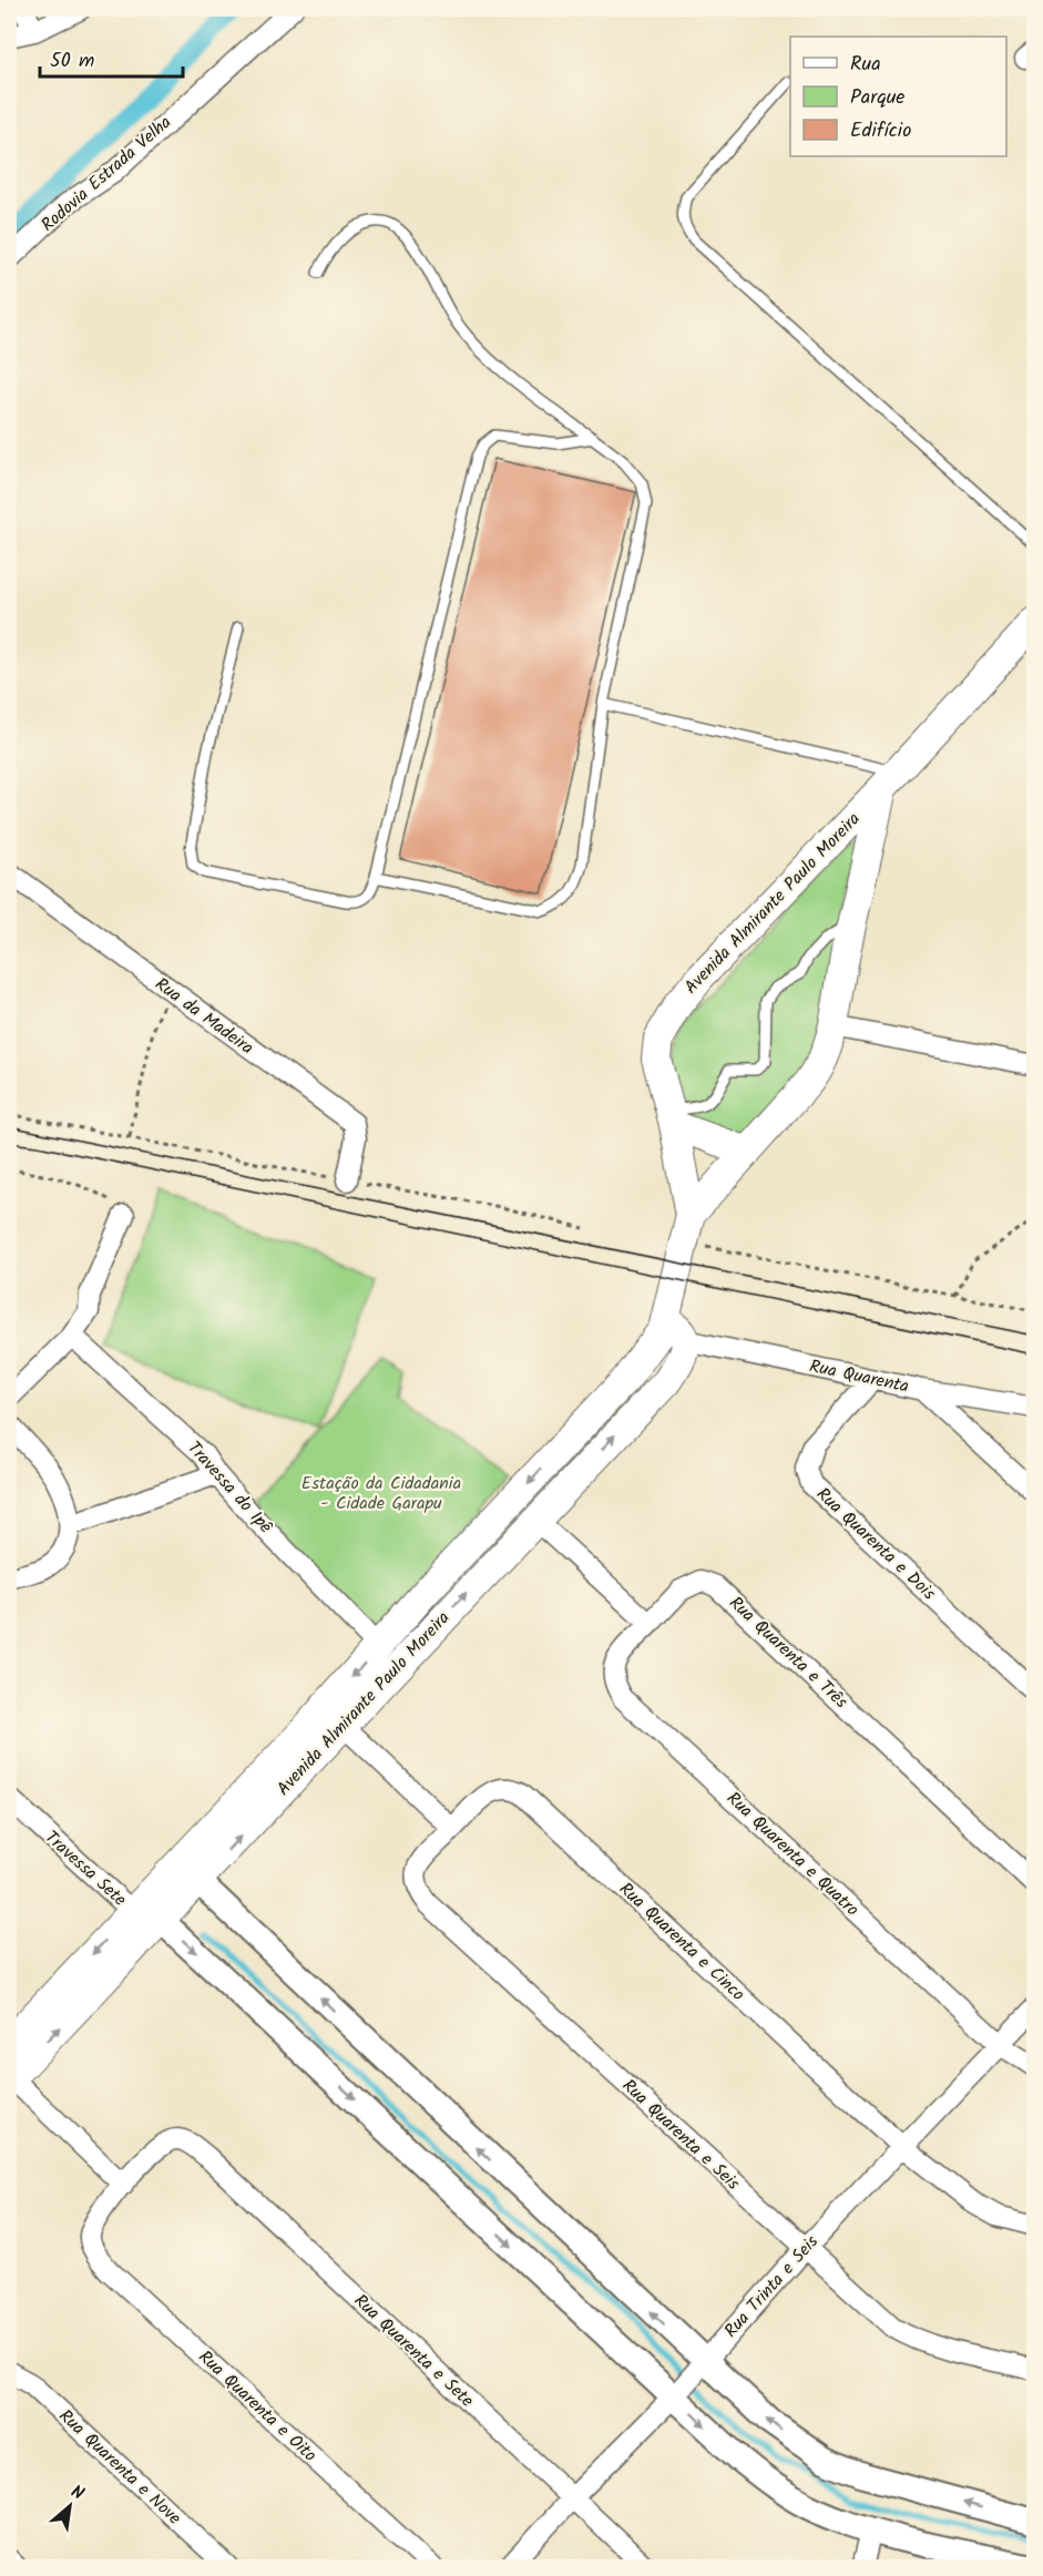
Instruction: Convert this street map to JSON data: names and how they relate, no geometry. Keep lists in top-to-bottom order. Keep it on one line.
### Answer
{"streets":{"main road":["Avenida Almirante Paulo Moreira"],"street":["Rodovia Estrada Velha","Rua da Madeira","Rua Quarenta","Travessa do Ipê","Rua Quarenta e Dois","Rua Quarenta e Três","Rua Quarenta e Quatro","Travessa Sete","Rua Quarenta e Cinco","Rua Quarenta e Seis","Rua Trinta e Seis","Rua Quarenta e Sete","Rua Quarenta e Oito","Rua Quarenta e Nove"]},"crossings":[["Avenida Almirante Paulo Moreira","Rua Quarenta"],["Avenida Almirante Paulo Moreira","Travessa do Ipê"],["Avenida Almirante Paulo Moreira","Travessa Sete"],["Rua Quarenta","Rua Quarenta e Dois"],["Rua Quarenta e Três","Rua Quarenta e Quatro"],["Rua Quarenta e Quatro","Rua Trinta e Seis"],["Rua Quarenta e Cinco","Rua Quarenta e Seis"],["Rua Quarenta e Cinco","Rua Trinta e Seis"],["Rua Quarenta e Seis","Rua Trinta e Seis"],["Rua Trinta e Seis","Rua Quarenta e Sete"],["Rua Quarenta e Sete","Rua Quarenta e Oito"]],"parks":["Estação da Cidadania - Cidade Garapu"],"legend":["Rua","Parque","Edifício"],"scale_bar":"50 m","north":"top right"}
